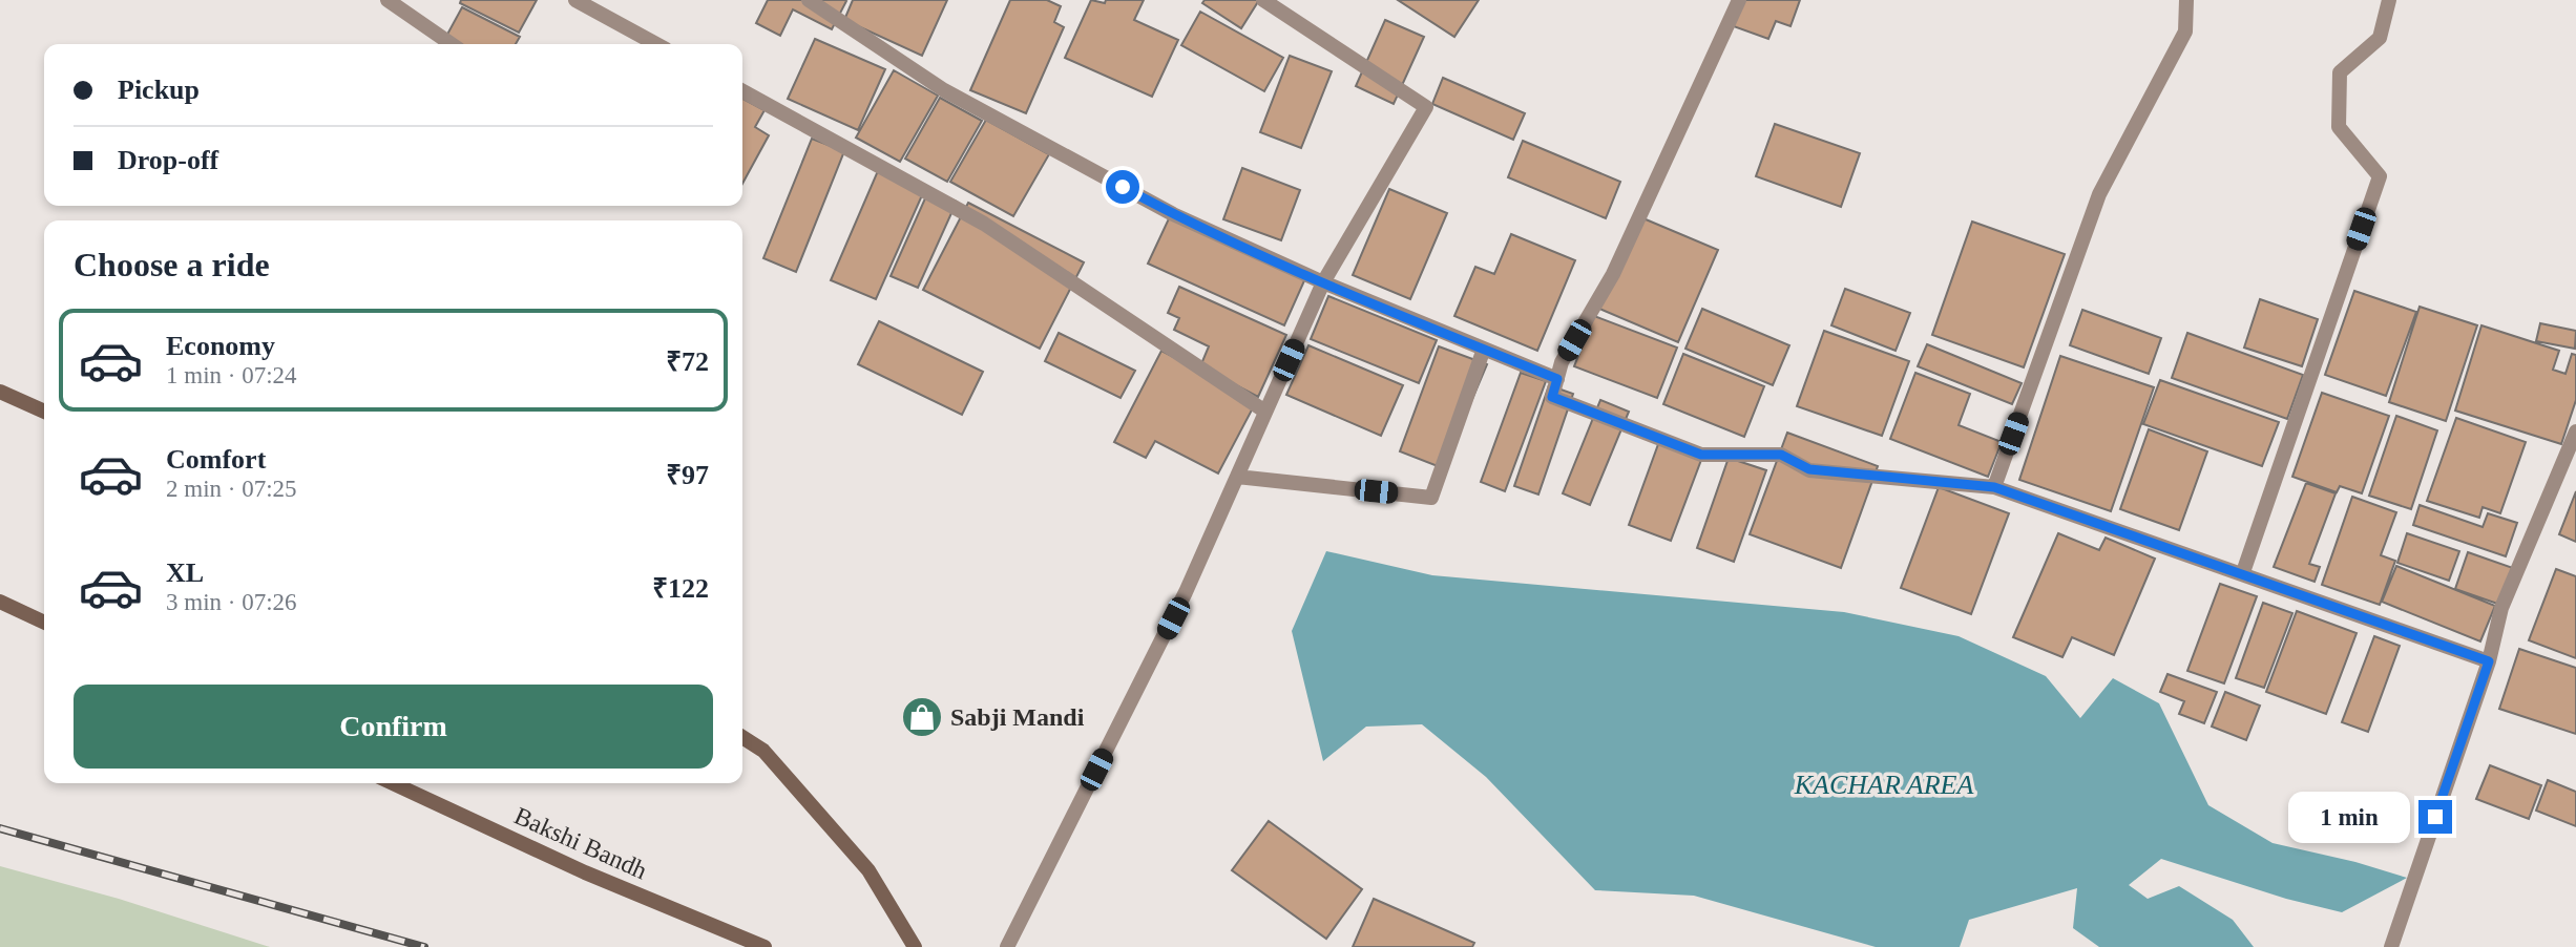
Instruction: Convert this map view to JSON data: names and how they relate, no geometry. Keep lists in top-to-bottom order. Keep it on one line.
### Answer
{"streets":{"main road":["Bakshi Bandh"]},"water":["KACHAR AREA"],"places":{"shop":["Sabji Mandi"]},"page":{"banner":["Pickup","Drop-off"],"heading":"Choose a ride","list":[{"name":"Economy","note":"1 min · 07:24","value":"₹72"},{"name":"Comfort","note":"2 min · 07:25","value":"₹97"},{"name":"XL","note":"3 min · 07:26","value":"₹122"}],"buttons":"Confirm","bubble":"1 min"}}
